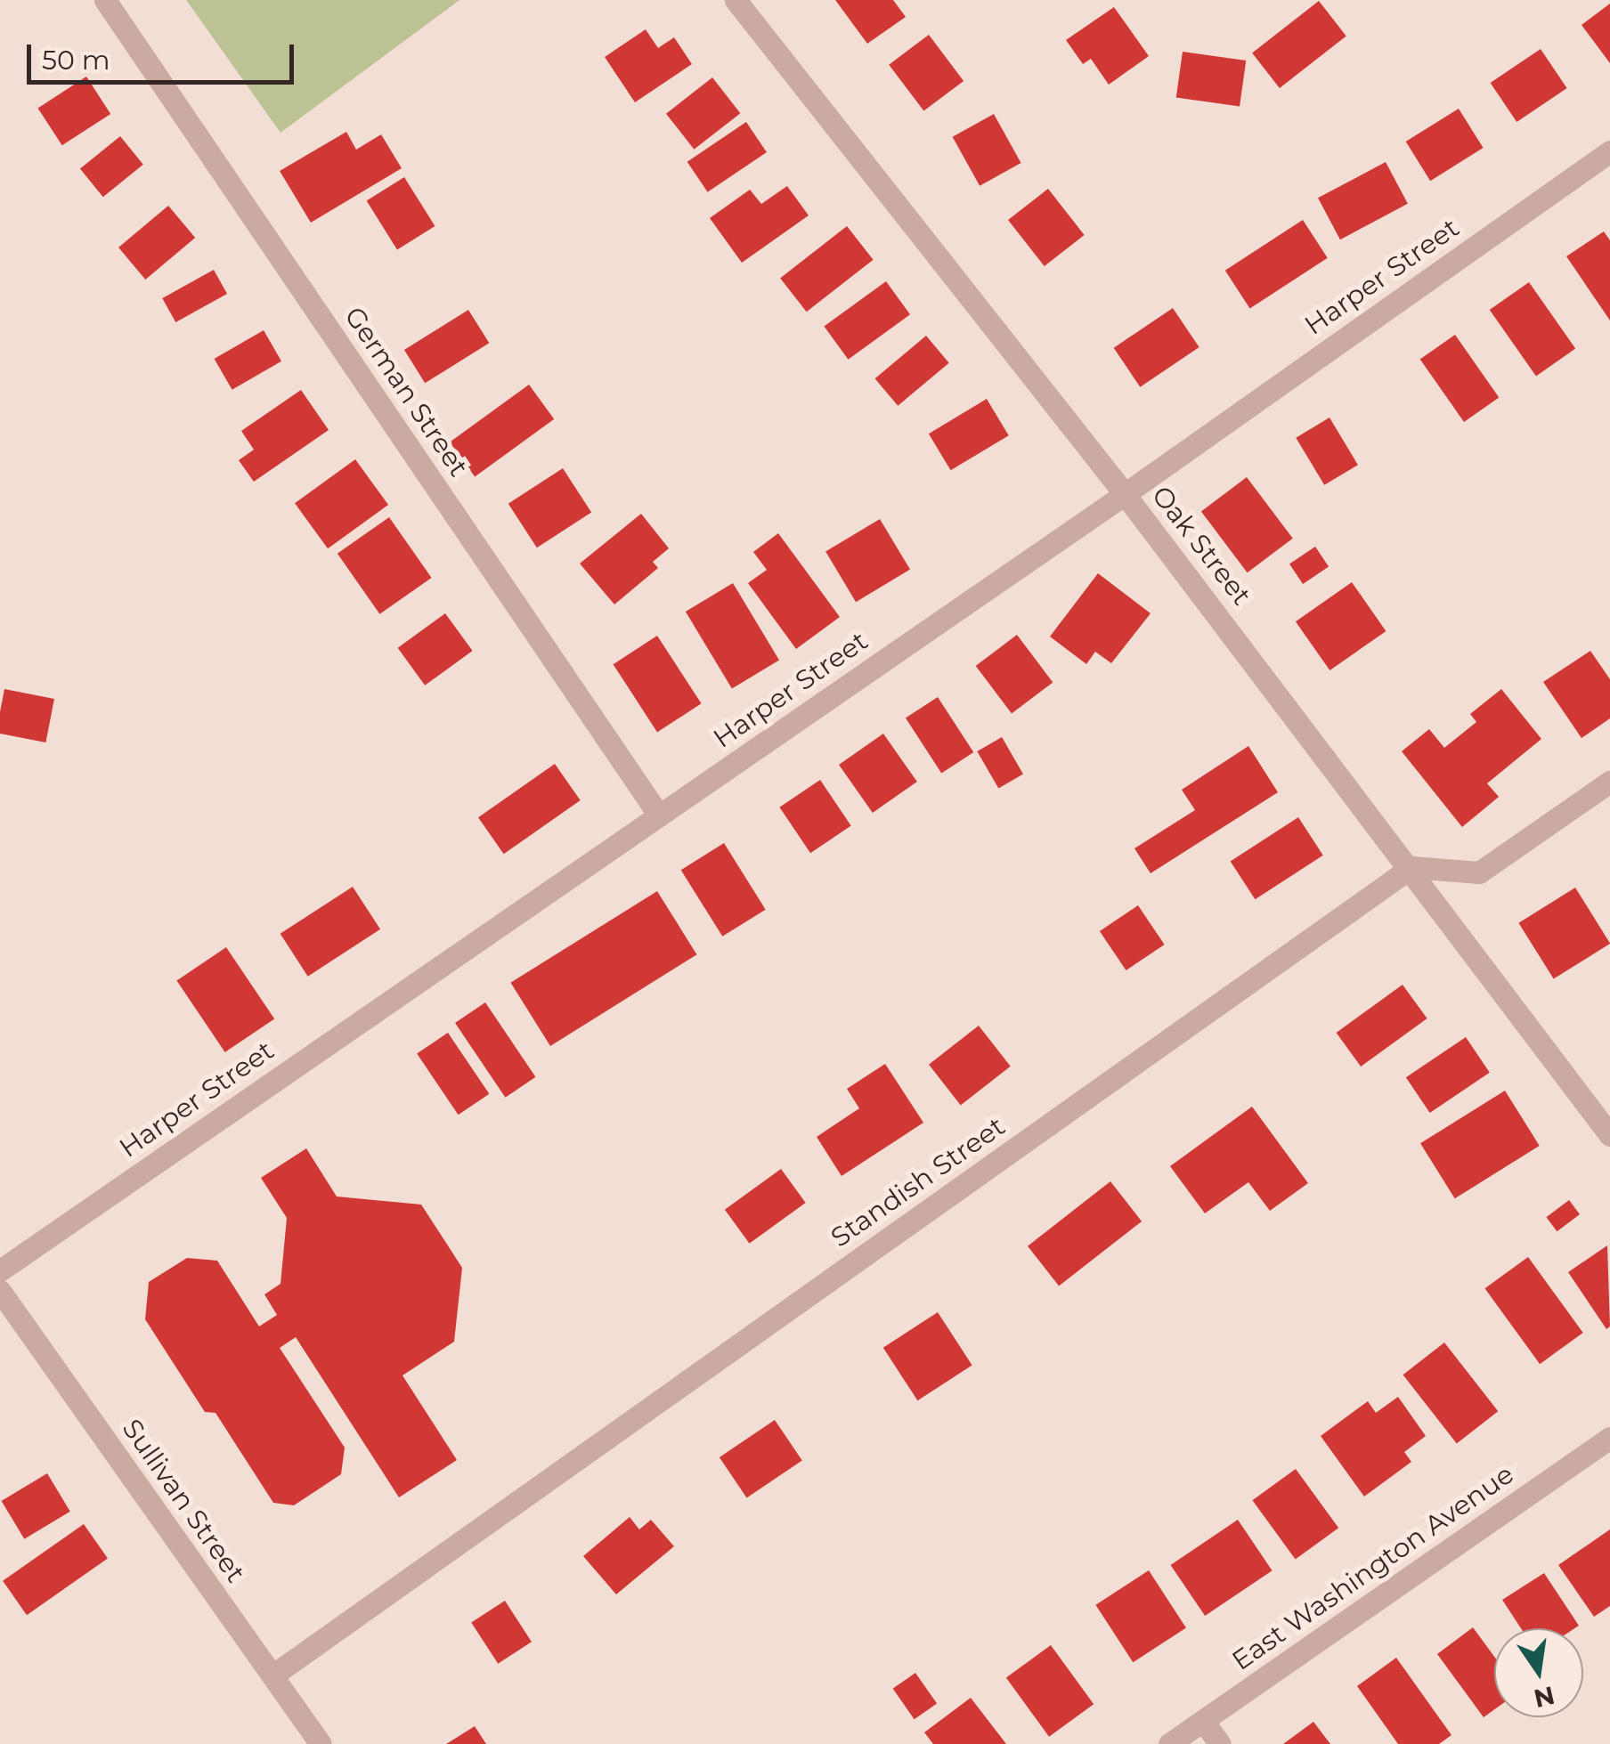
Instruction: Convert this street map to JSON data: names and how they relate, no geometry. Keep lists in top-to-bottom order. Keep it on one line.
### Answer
{"streets":{"street":["Harper Street","German Street","Oak Street","Standish Street","Sullivan Street","East Washington Avenue"]},"crossings":[["Harper Street","German Street"],["Harper Street","Oak Street"],["Oak Street","Standish Street"],["Standish Street","Sullivan Street"]],"scale_bar":"50 m","north":"bottom"}
